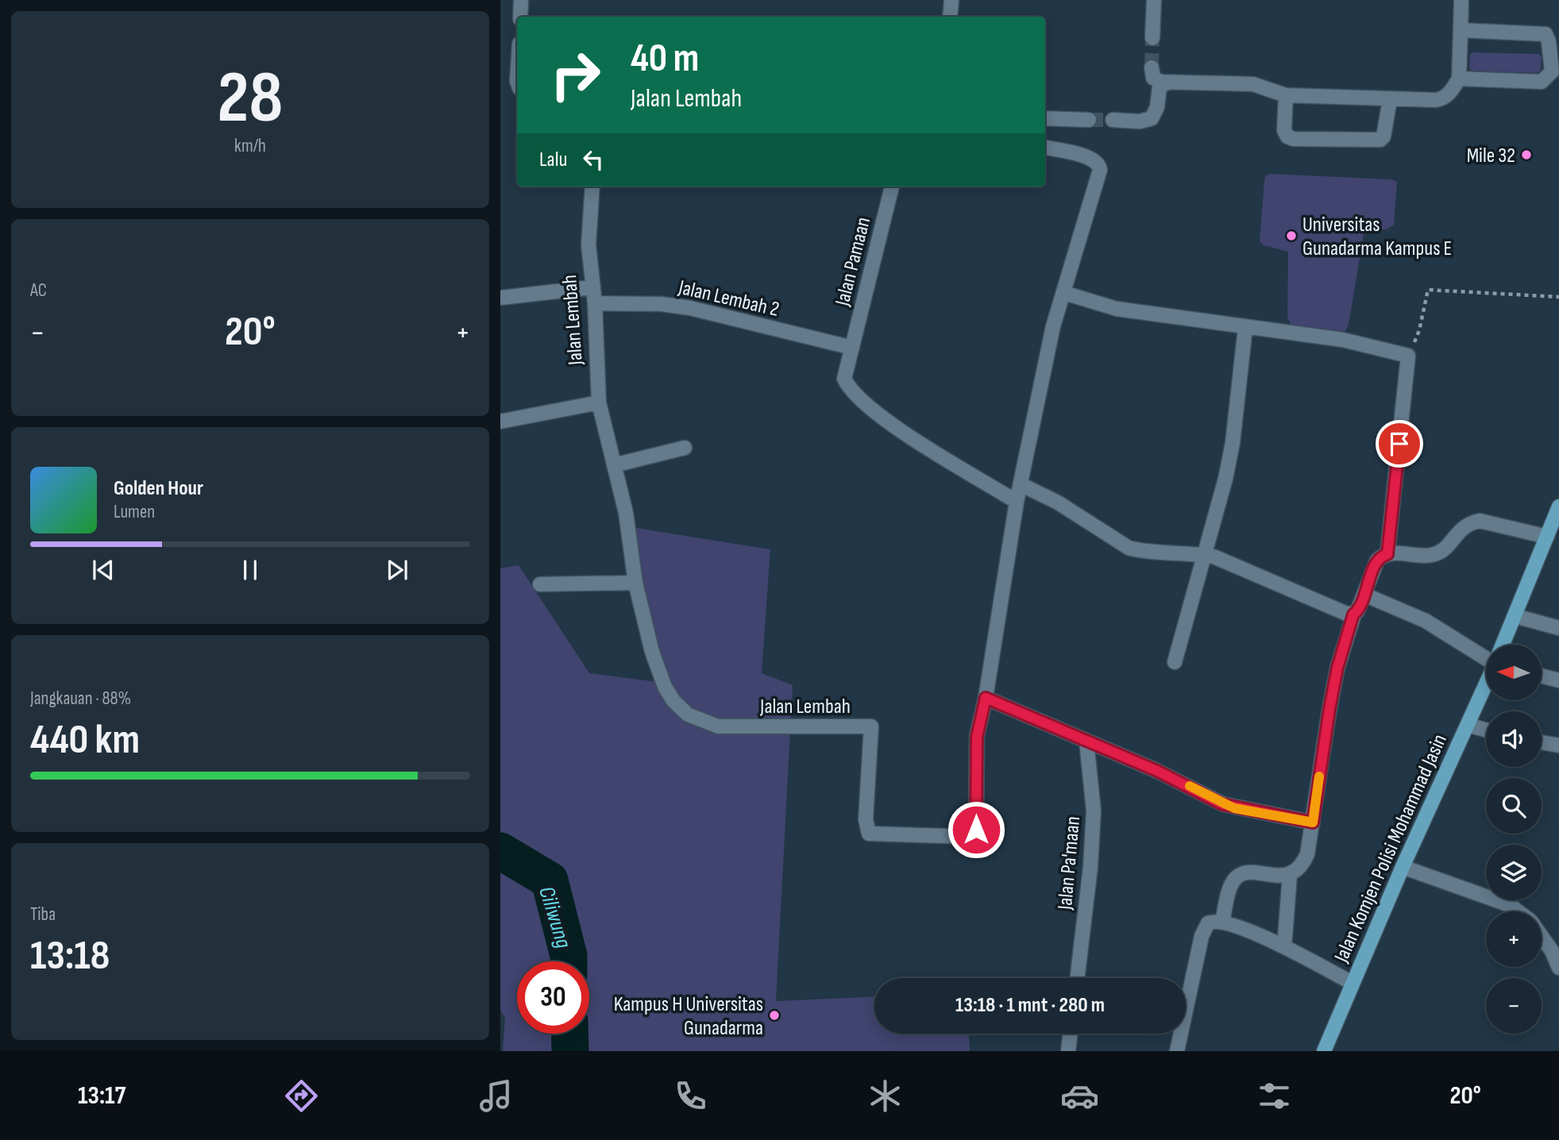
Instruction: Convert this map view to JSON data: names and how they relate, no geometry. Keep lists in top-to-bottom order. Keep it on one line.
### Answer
{"streets":{"main road":["Jalan Komjen Polisi Mohammad Jasin"],"street":["Jalan Pamaan","Jalan Lembah 2","Jalan Lembah","Jalan Pa'maan"]},"crossings":[["Jalan Pamaan","Jalan Lembah 2"],["Jalan Lembah 2","Jalan Lembah"]],"water":["Ciliwung"],"places":["Mile 32","Universitas Gunadarma Kampus E","Kampus H Universitas Gunadarma"],"north":"left","page":{"tile":[["28","km/h"],"AC",["Jangkauan · 88%","440 km"],["Tiba","13:18"]],"turn":["40 m","Jalan Lembah"],"then":"Lalu","heat":["−","20°","+"],"song":["Golden Hour","Lumen"],"map_buttons":["+","−"],"limit":"30","trip":"13:18 · 1 mnt · 280 m","tabs":["13:17","20°"]}}
